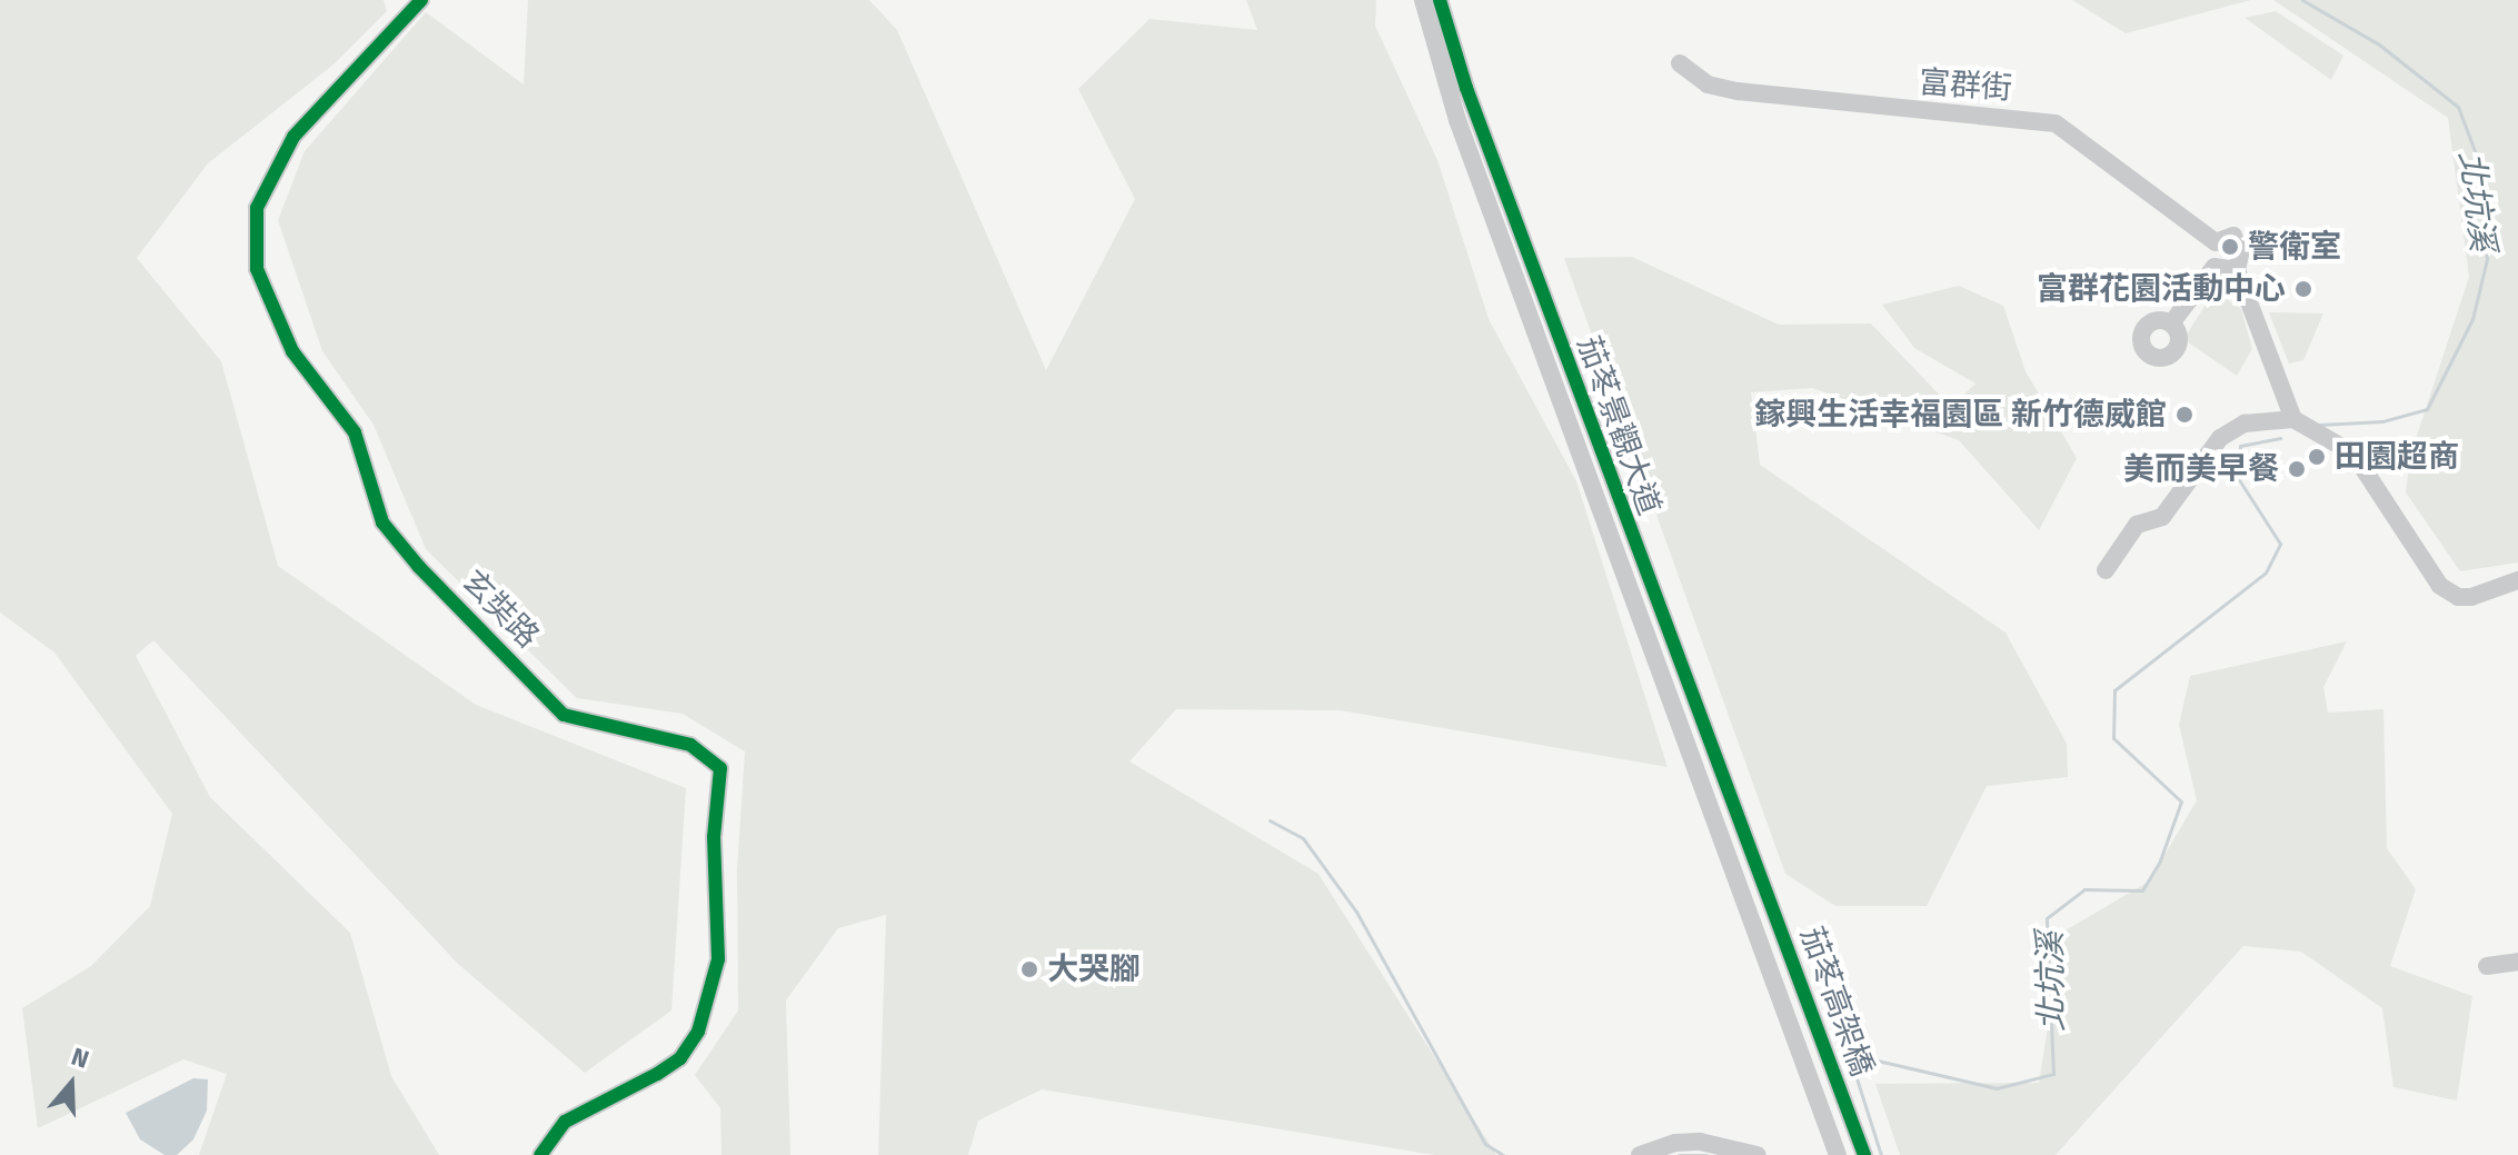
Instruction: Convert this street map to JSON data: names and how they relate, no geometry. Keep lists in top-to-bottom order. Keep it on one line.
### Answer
{"streets":{"street":["富群街","茄苳景觀大道","玄奘路","茄苳高架橋"]},"crossings":[["茄苳景觀大道","茄苳高架橋"]],"water":["北坑溪"],"places":["警衛室","富群花園活動中心","鎵興生活幸福園區 新竹德威館","田園超商","美而美早餐","大哭腳"],"north":"top"}
